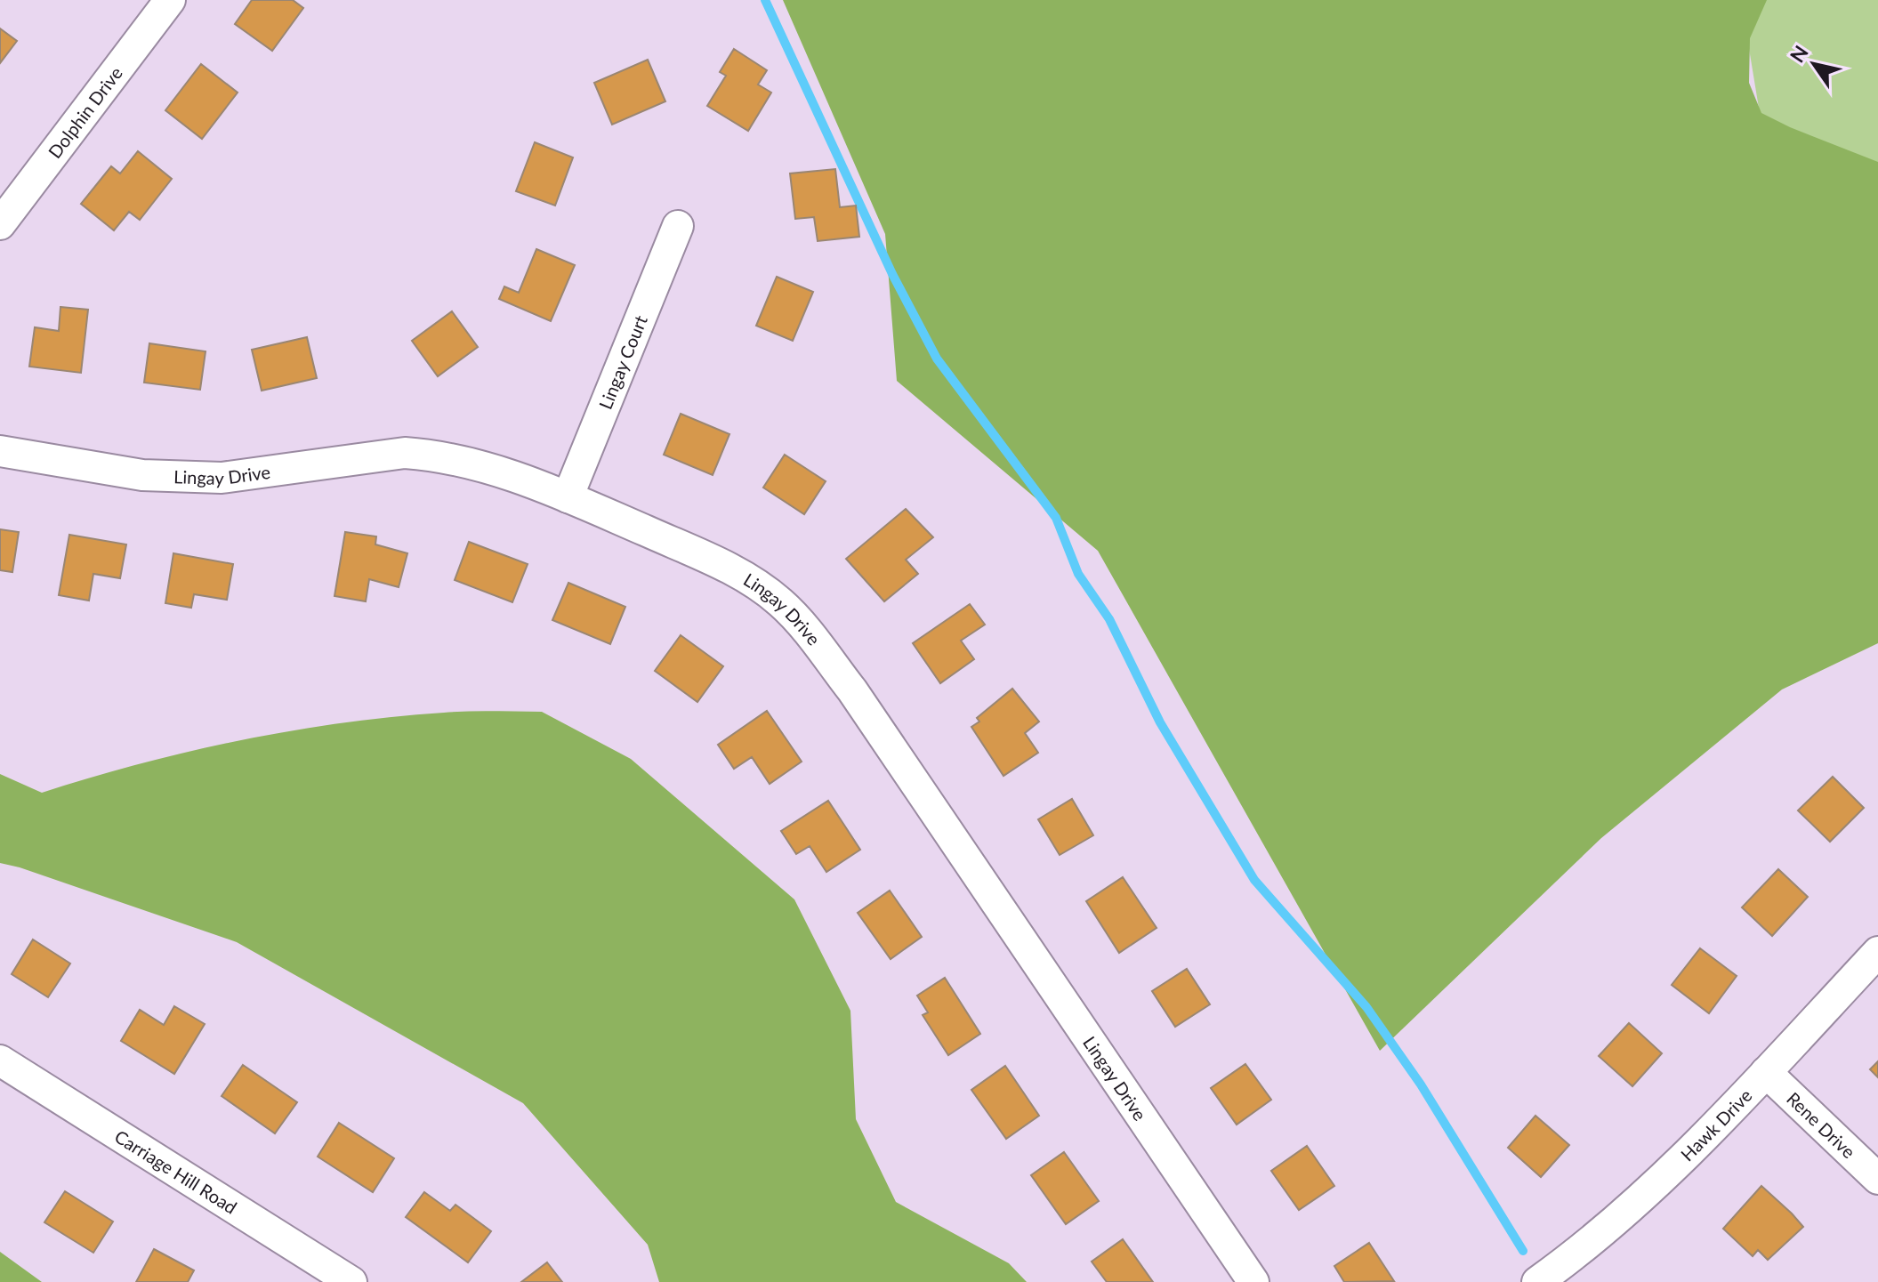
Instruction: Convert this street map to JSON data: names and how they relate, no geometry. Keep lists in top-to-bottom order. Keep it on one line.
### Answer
{"streets":{"street":["Dolphin Drive","Lingay Court","Lingay Drive","Hawk Drive","Rene Drive","Carriage Hill Road"]},"crossings":[["Lingay Court","Lingay Drive"],["Hawk Drive","Rene Drive"]],"north":"top left"}
